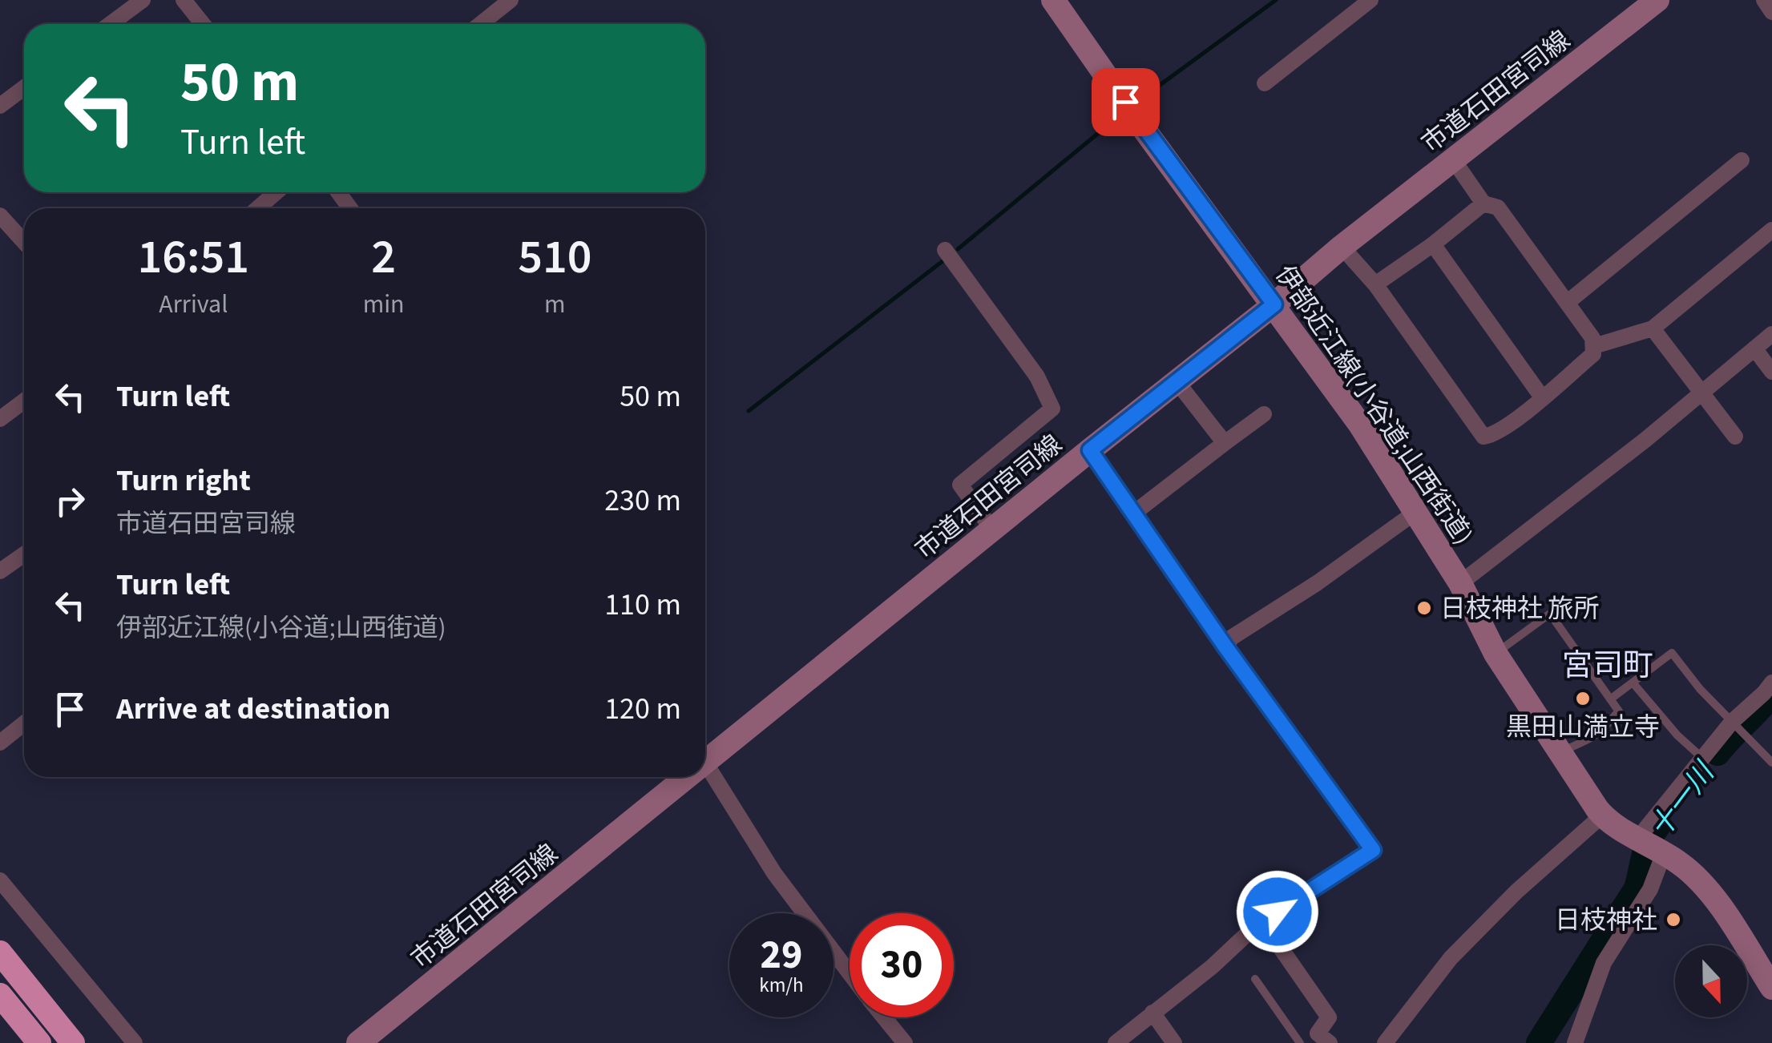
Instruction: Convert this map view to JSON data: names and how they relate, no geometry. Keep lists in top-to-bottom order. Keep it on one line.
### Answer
{"streets":{"street":["市道石田宮司線","伊部近江線(小谷道;山西街道)"]},"crossings":[["市道石田宮司線","伊部近江線(小谷道;山西街道)"]],"districts":["宮司町"],"water":["十一川"],"places":["日枝神社 旅所","黒田山満立寺","日枝神社"],"north":"bottom","page":{"turn":["50 m","Turn left"],"eta":["16:51","Arrival","2","min","510","m"],"list":[{"name":"Turn left","value":"50 m"},{"name":"Turn right","note":"市道石田宮司線","value":"230 m"},{"name":"Turn left","note":"伊部近江線(小谷道;山西街道)","value":"110 m"},{"name":"Arrive at destination","value":"120 m"}],"speed":"29 km/h","limit":"30"}}
